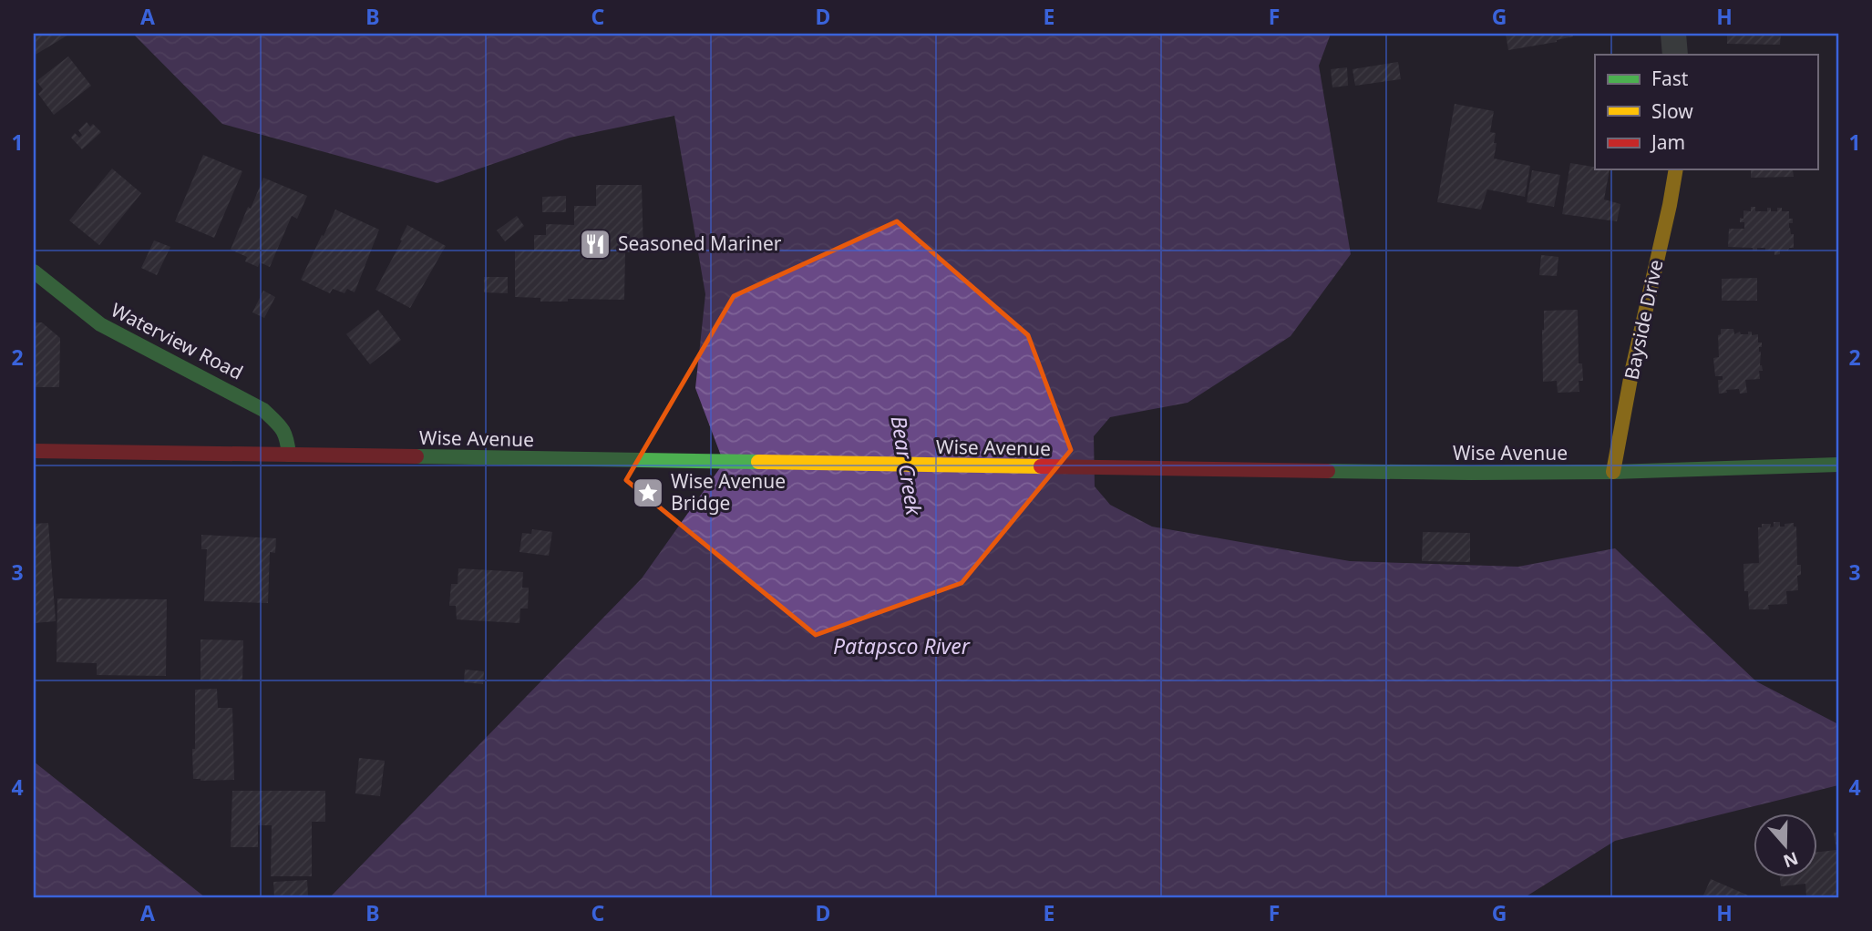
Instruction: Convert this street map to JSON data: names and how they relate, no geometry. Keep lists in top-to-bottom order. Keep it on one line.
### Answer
{"streets":{"main road":["Bayside Drive","Waterview Road","Wise Avenue"]},"crossings":[["Bayside Drive","Wise Avenue"],["Waterview Road","Wise Avenue"]],"water":["Bear Creek","Patapsco River"],"places":{"restaurant":["Seasoned Mariner"],"place":["Wise Avenue Bridge"]},"legend":["Fast","Slow","Jam"],"north":"bottom","grid":{"columns":["A","B","C","D","E","F","G","H"],"rows":["1","2","3","4"]}}
